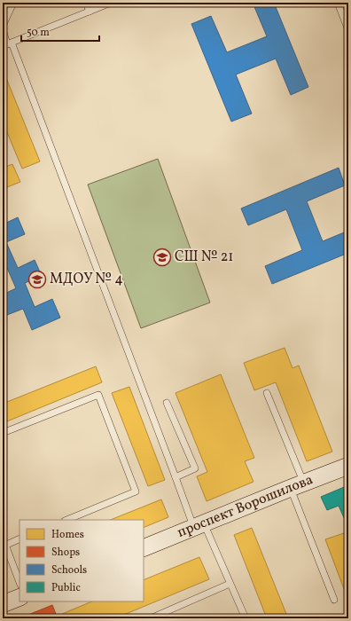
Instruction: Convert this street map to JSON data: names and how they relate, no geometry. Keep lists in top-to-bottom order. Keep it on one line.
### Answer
{"streets":{"street":["проспект Ворошилова"]},"places":{"school or university":["СШ № 21","МДОУ № 4"]},"legend":["Homes","Shops","Schools","Public"],"scale_bar":"50 m"}
